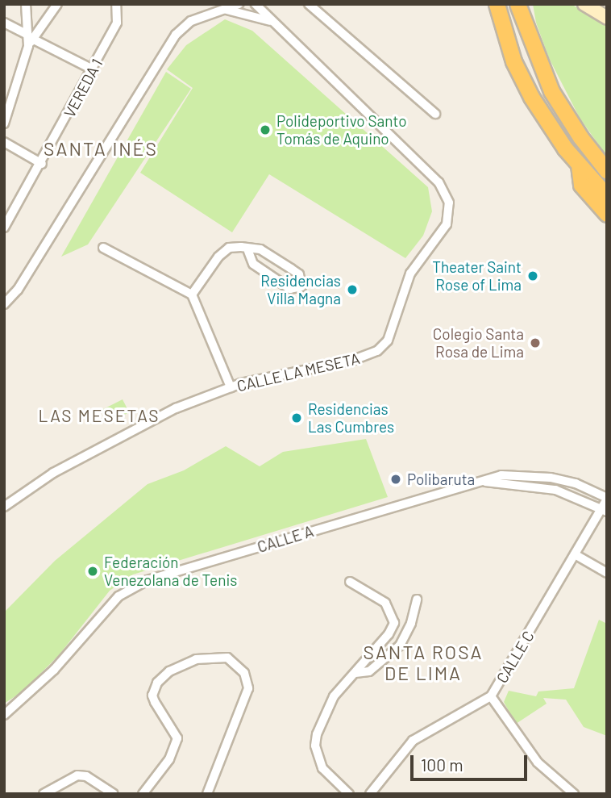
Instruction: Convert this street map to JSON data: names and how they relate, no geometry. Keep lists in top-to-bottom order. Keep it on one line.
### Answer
{"streets":{"street":["VEREDA 1","CALLE LA MESETA","CALLE A","CALLE C"]},"crossings":[["CALLE A","CALLE C"]],"districts":["SANTA INÉS","LAS MESETAS","SANTA ROSA DE LIMA"],"places":["Polideportivo Santo Tomás de Aquino","Theater Saint Rose of Lima","Residencias Villa Magna","Colegio Santa Rosa de Lima","Residencias Las Cumbres","Polibaruta","Federación Venezolana de Tenis"],"scale_bar":"100 m"}
